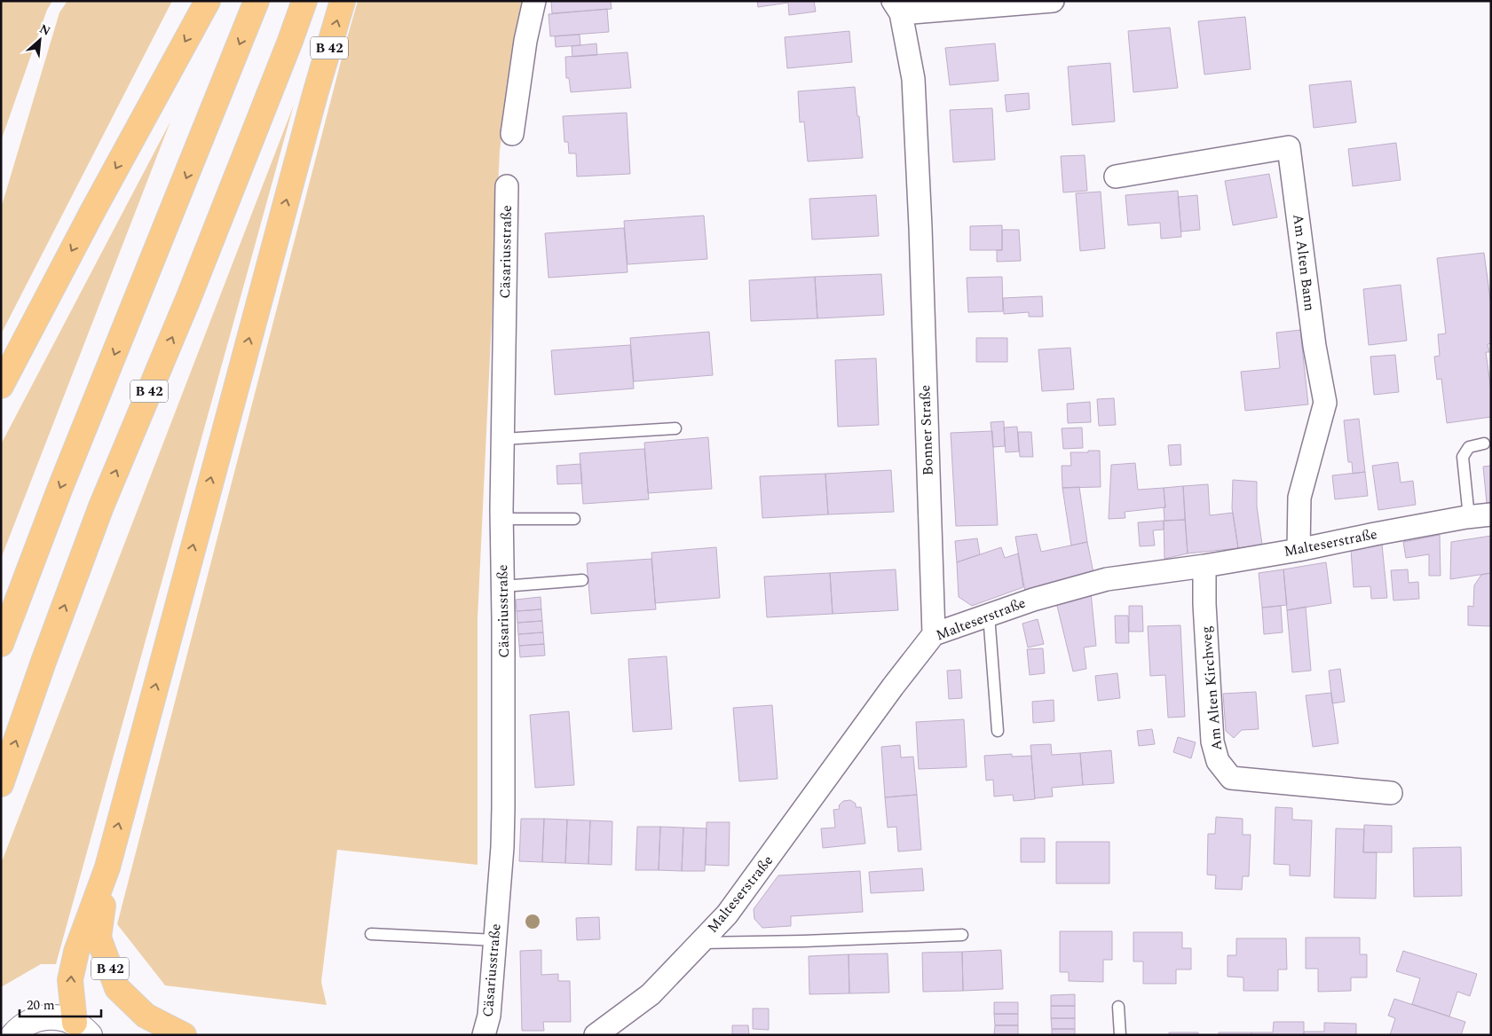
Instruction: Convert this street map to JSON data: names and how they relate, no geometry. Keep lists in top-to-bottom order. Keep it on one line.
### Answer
{"streets":{"highway":["B 42"],"street":["Cäsariusstraße","Am Alten Bann","Bonner Straße","Malteserstraße","Am Alten Kirchweg"]},"crossings":[["Am Alten Bann","Malteserstraße"],["Bonner Straße","Malteserstraße"],["Malteserstraße","Am Alten Kirchweg"]],"scale_bar":"20 m","north":"top right"}
